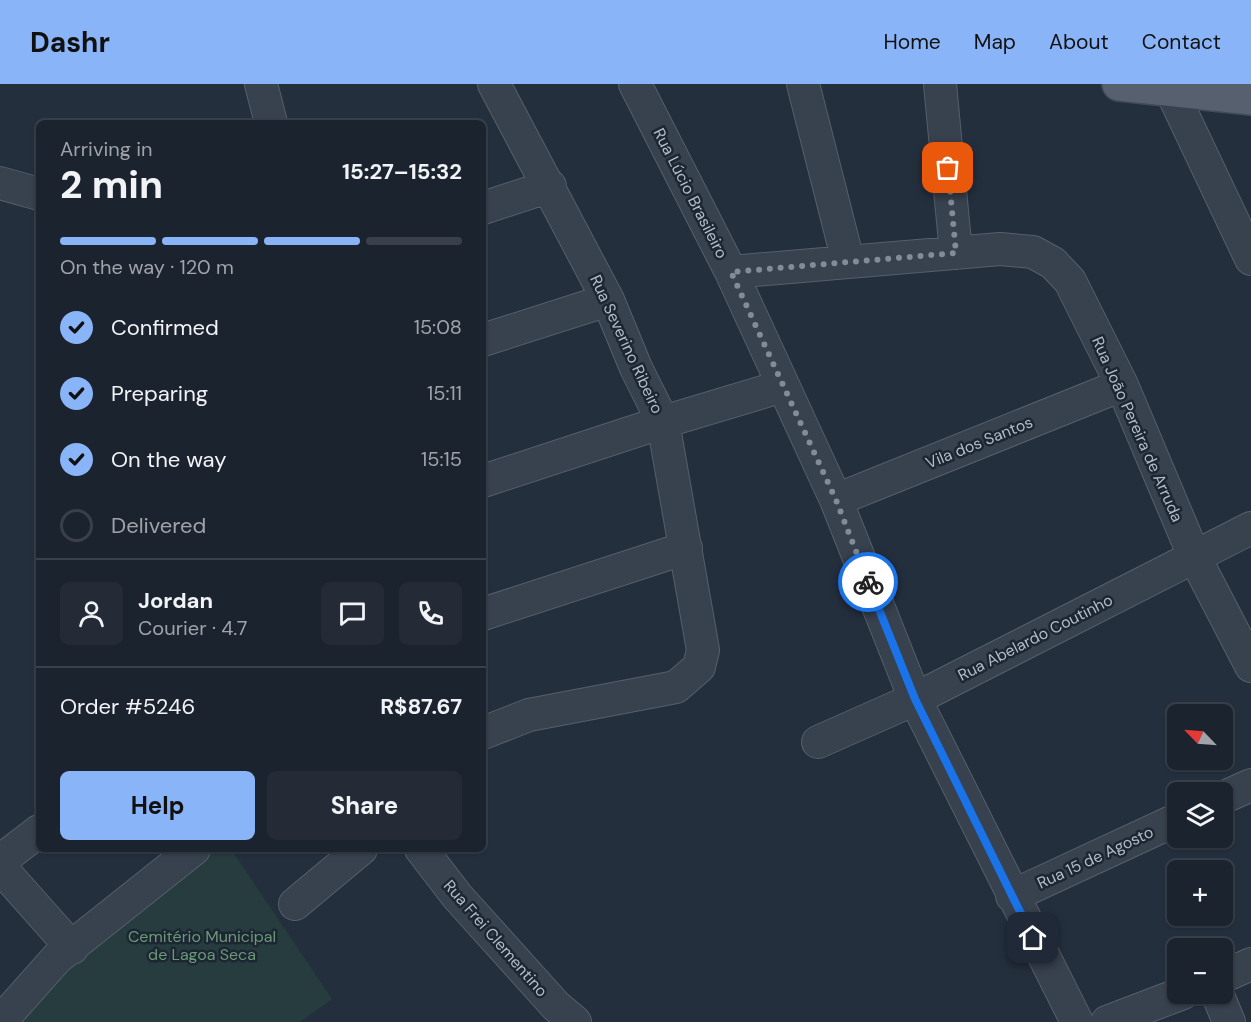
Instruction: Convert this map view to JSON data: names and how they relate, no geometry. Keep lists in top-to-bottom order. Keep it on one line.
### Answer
{"streets":{"street":["Rua Lúcio Brasileiro","Rua Severino Ribeiro","Rua João Pereira de Arruda","Vila dos Santos","Rua Abelardo Coutinho","Rua 15 de Agosto","Rua Frei Clementino"]},"crossings":[["Rua Lúcio Brasileiro","Rua João Pereira de Arruda"],["Rua Lúcio Brasileiro","Vila dos Santos"],["Rua Lúcio Brasileiro","Rua Abelardo Coutinho"],["Rua Lúcio Brasileiro","Rua 15 de Agosto"],["Rua João Pereira de Arruda","Vila dos Santos"],["Rua João Pereira de Arruda","Rua Abelardo Coutinho"]],"parks":["Cemitério Municipal de Lagoa Seca"],"north":"top left","page":{"header":"Dashr","nav":["Home","Map","About","Contact"],"heading":["2 min","Arriving in","15:27–15:32"],"panel":["Jordan","Courier · 4.7","Order #5246","R$87.67"],"bar":"On the way · 120 m","list":[["Confirmed","15:08"],["Preparing","15:11"],["On the way","15:15"],"Delivered"],"map_buttons":["+","−"],"buttons":["Help","Share"]}}
